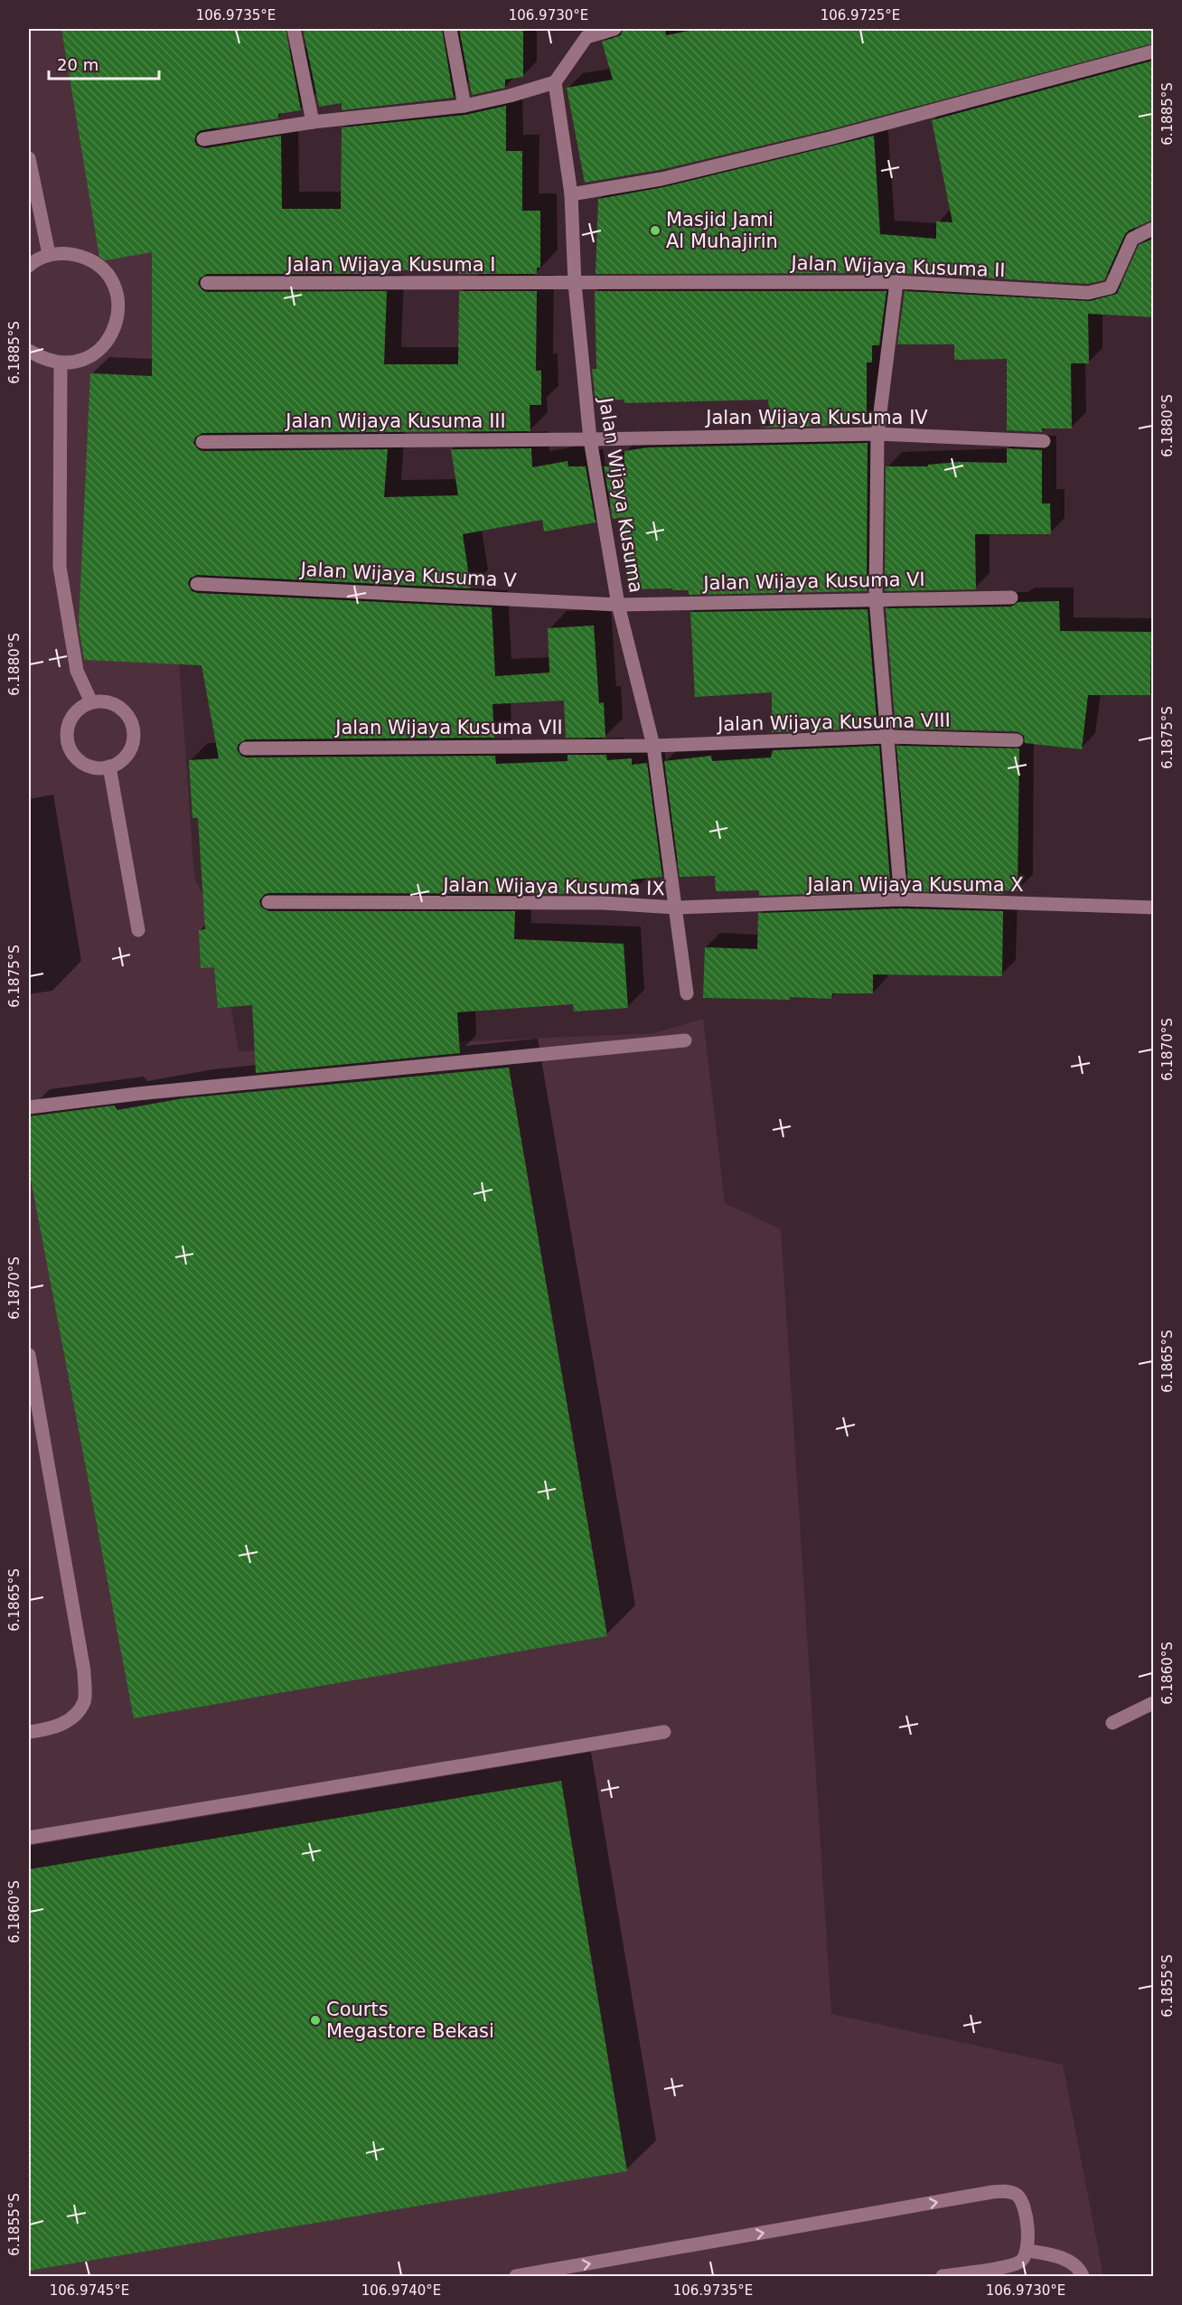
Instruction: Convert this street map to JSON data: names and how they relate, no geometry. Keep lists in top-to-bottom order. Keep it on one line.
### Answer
{"streets":{"street":["Jalan Wijaya Kusuma I","Jalan Wijaya Kusuma II","Jalan Wijaya Kusuma IV","Jalan Wijaya Kusuma III","Jalan Wijaya Kusuma","Jalan Wijaya Kusuma V","Jalan Wijaya Kusuma VI","Jalan Wijaya Kusuma VIII","Jalan Wijaya Kusuma VII","Jalan Wijaya Kusuma X","Jalan Wijaya Kusuma IX"]},"crossings":[["Jalan Wijaya Kusuma I","Jalan Wijaya Kusuma II"],["Jalan Wijaya Kusuma I","Jalan Wijaya Kusuma"],["Jalan Wijaya Kusuma II","Jalan Wijaya Kusuma"],["Jalan Wijaya Kusuma IV","Jalan Wijaya Kusuma III"],["Jalan Wijaya Kusuma IV","Jalan Wijaya Kusuma"],["Jalan Wijaya Kusuma III","Jalan Wijaya Kusuma"],["Jalan Wijaya Kusuma","Jalan Wijaya Kusuma V"],["Jalan Wijaya Kusuma","Jalan Wijaya Kusuma VI"],["Jalan Wijaya Kusuma","Jalan Wijaya Kusuma VIII"],["Jalan Wijaya Kusuma","Jalan Wijaya Kusuma VII"],["Jalan Wijaya Kusuma","Jalan Wijaya Kusuma X"],["Jalan Wijaya Kusuma","Jalan Wijaya Kusuma IX"],["Jalan Wijaya Kusuma V","Jalan Wijaya Kusuma VI"],["Jalan Wijaya Kusuma VIII","Jalan Wijaya Kusuma VII"],["Jalan Wijaya Kusuma X","Jalan Wijaya Kusuma IX"]],"places":["Masjid Jami Al Muhajirin","Courts Megastore Bekasi"],"scale_bar":"20 m","coordinates":["106.9735°E","106.9730°E","106.9725°E","6.1885°S","6.1880°S","6.1875°S","6.1870°S","6.1865°S","6.1860°S","6.1855°S","106.9745°E","106.9740°E"]}
